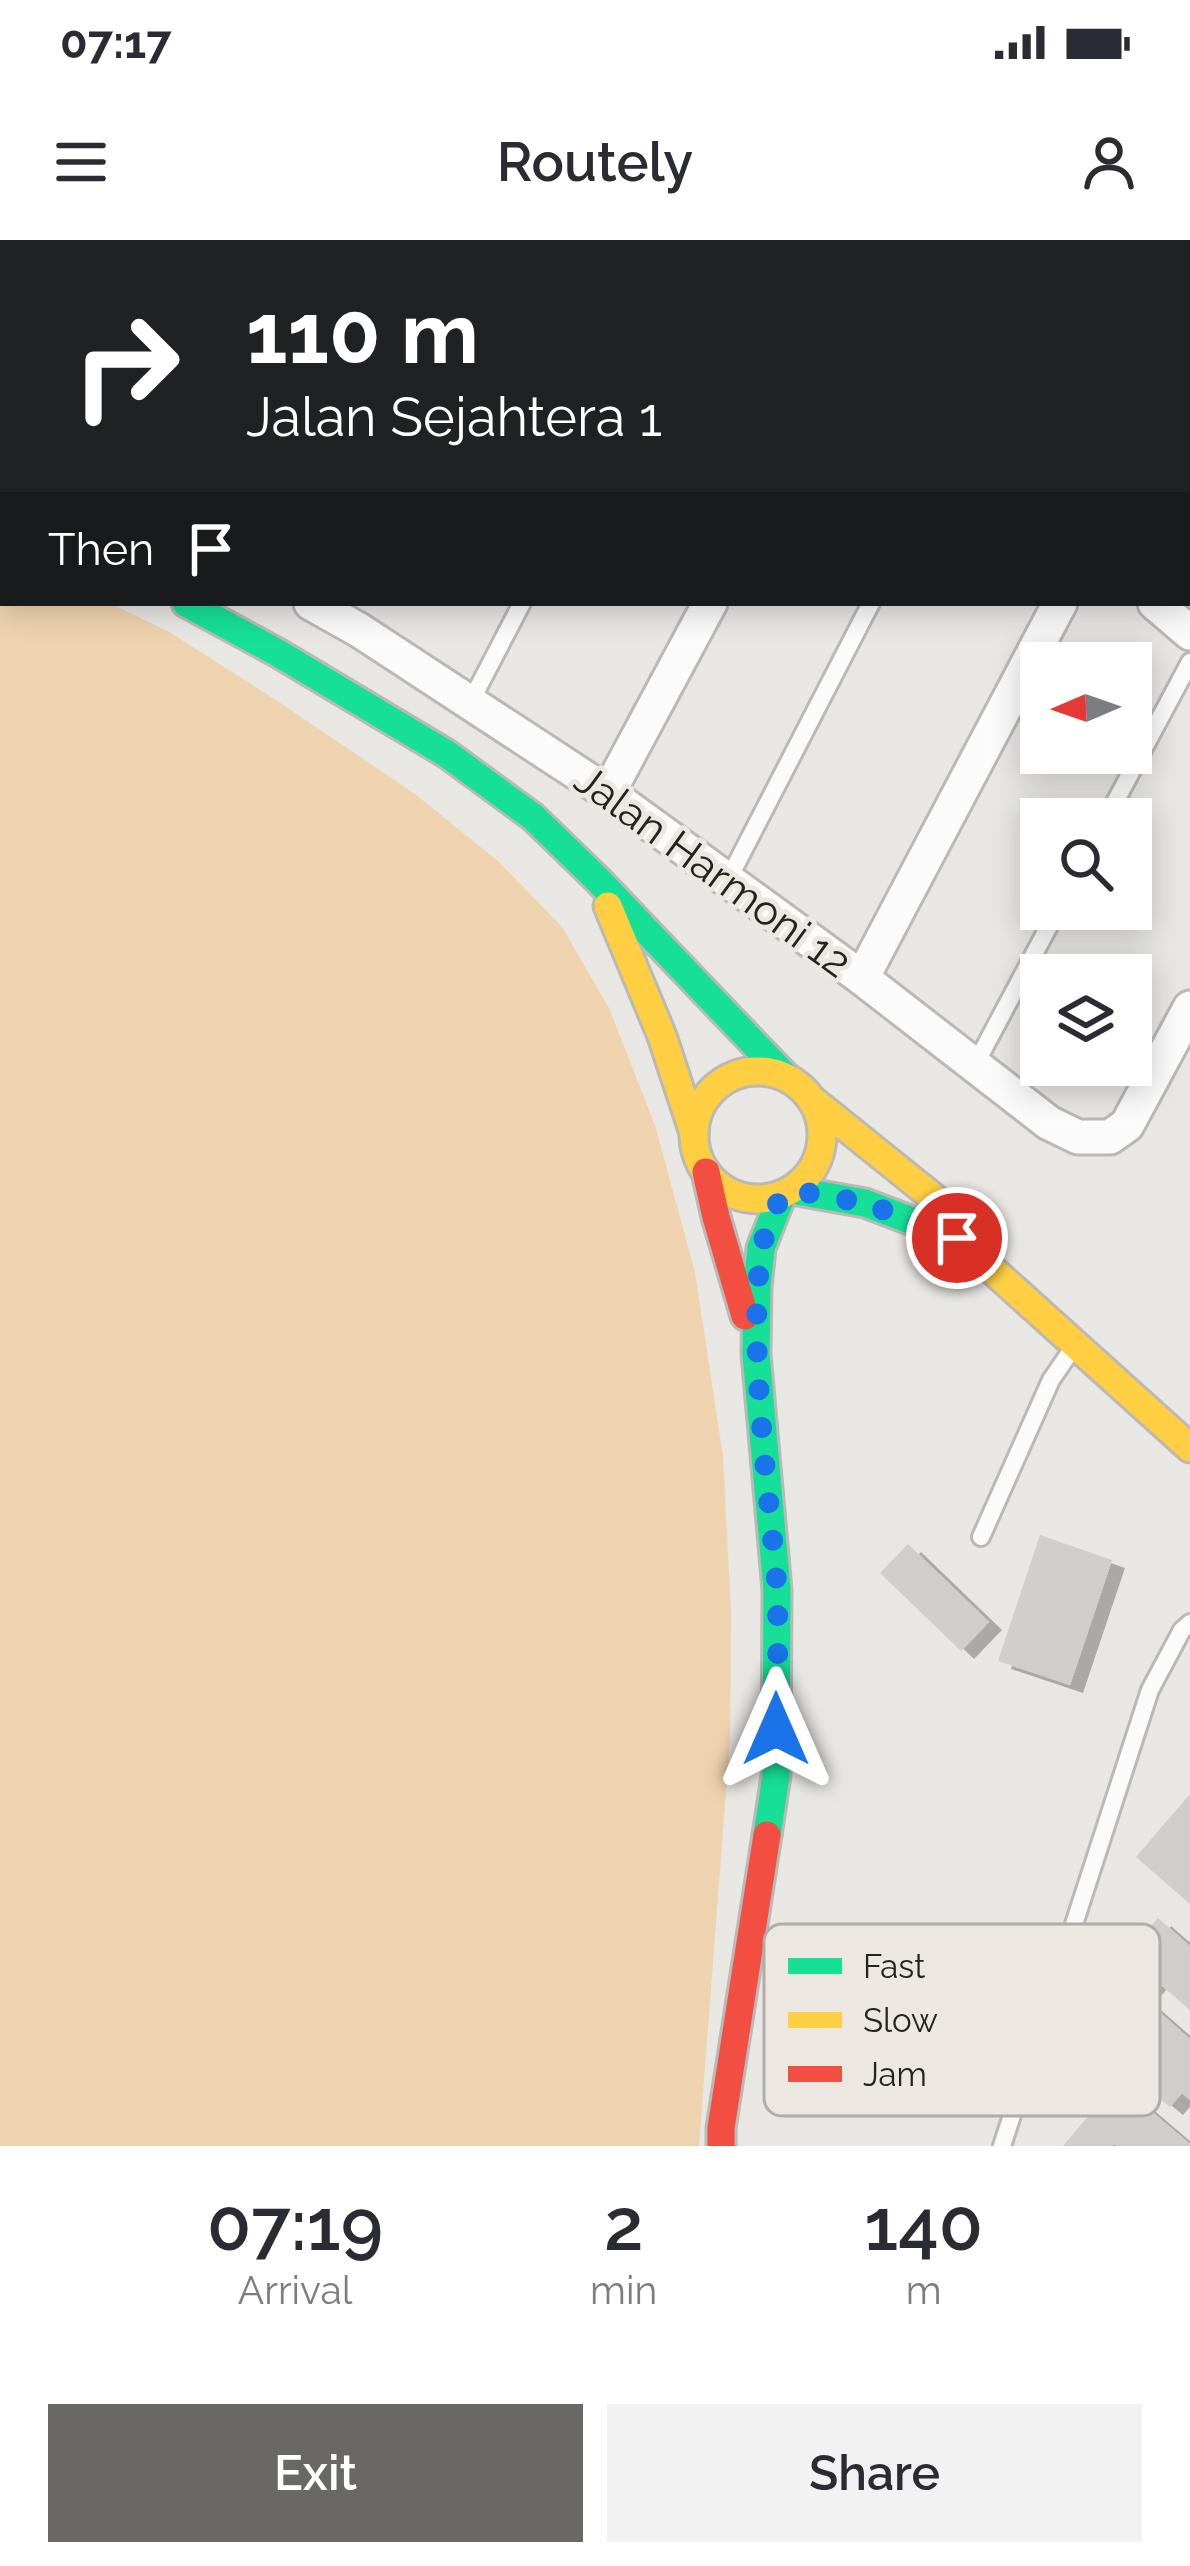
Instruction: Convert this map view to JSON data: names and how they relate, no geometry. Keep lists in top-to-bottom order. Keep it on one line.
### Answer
{"streets":{"street":["Jalan Harmoni 12"]},"legend":["Fast","Slow","Jam"],"north":"left","page":{"status":"07:17","header":"Routely","turn":["110 m","Jalan Sejahtera 1"],"then":"Then","eta":["07:19","Arrival","2","min","140","m"],"buttons":["Exit","Share"]}}
